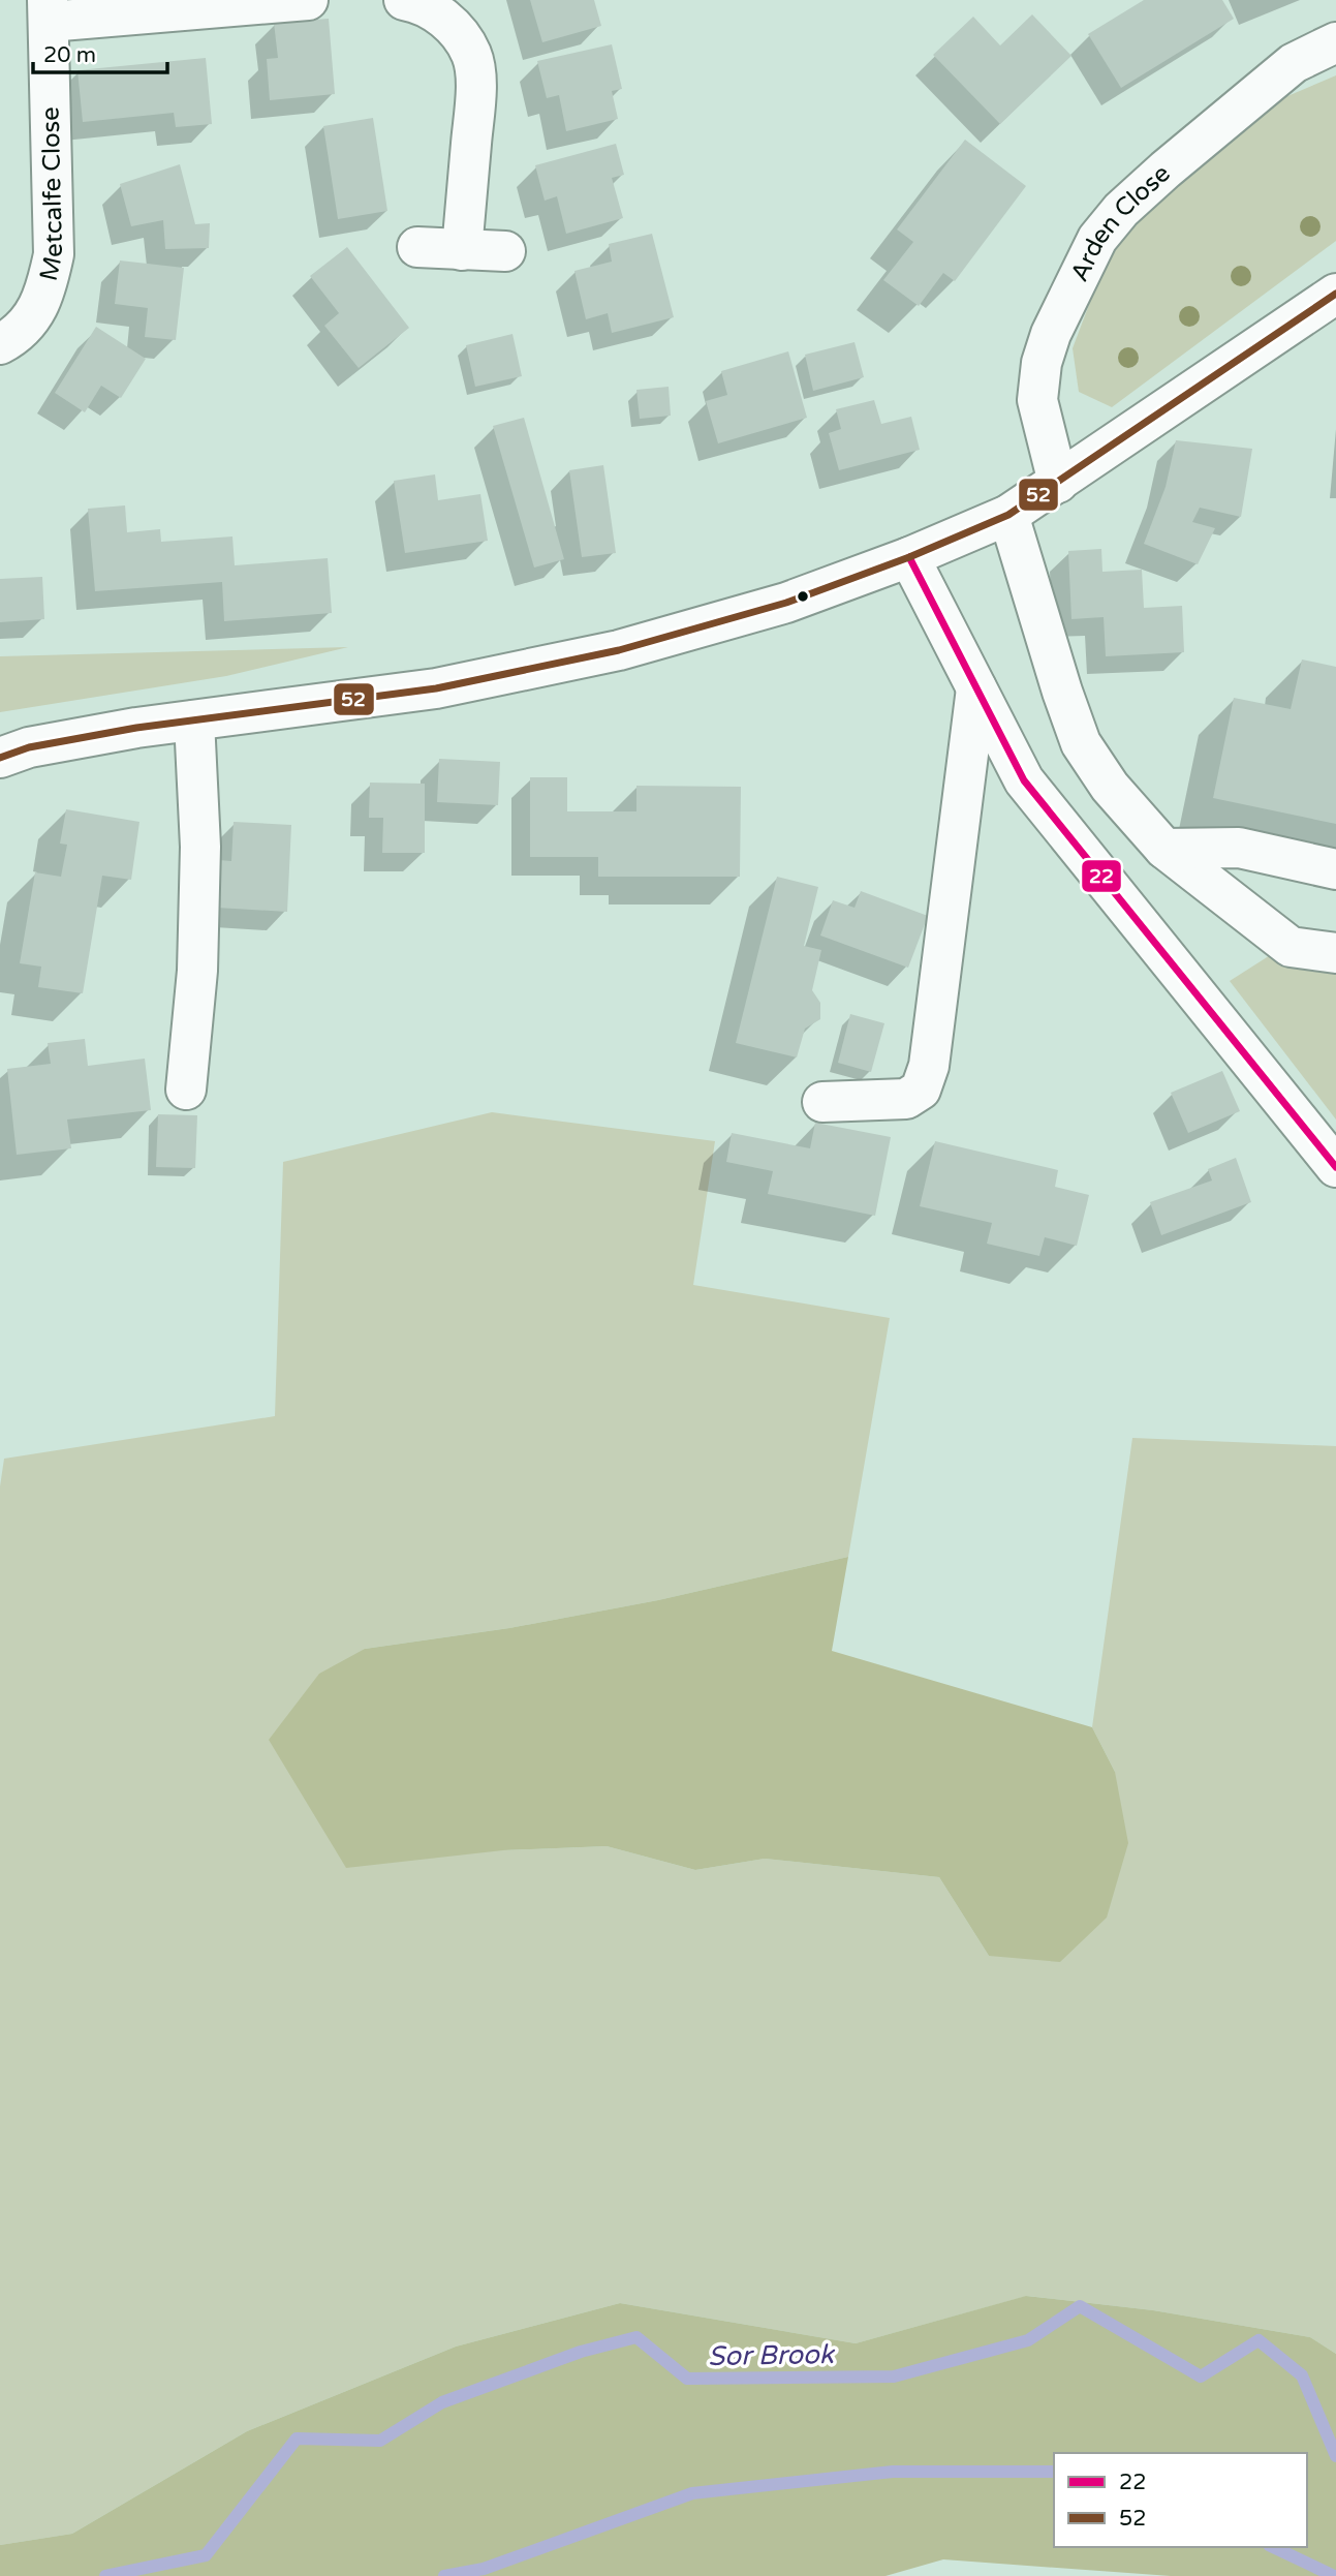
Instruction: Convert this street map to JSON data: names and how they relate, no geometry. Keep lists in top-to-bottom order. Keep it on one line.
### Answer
{"streets":{"street":["Metcalfe Close","Arden Close"]},"water":["Sor Brook"],"lines":["transit line 52","transit line 22"],"legend":["22","52"],"scale_bar":"20 m"}
